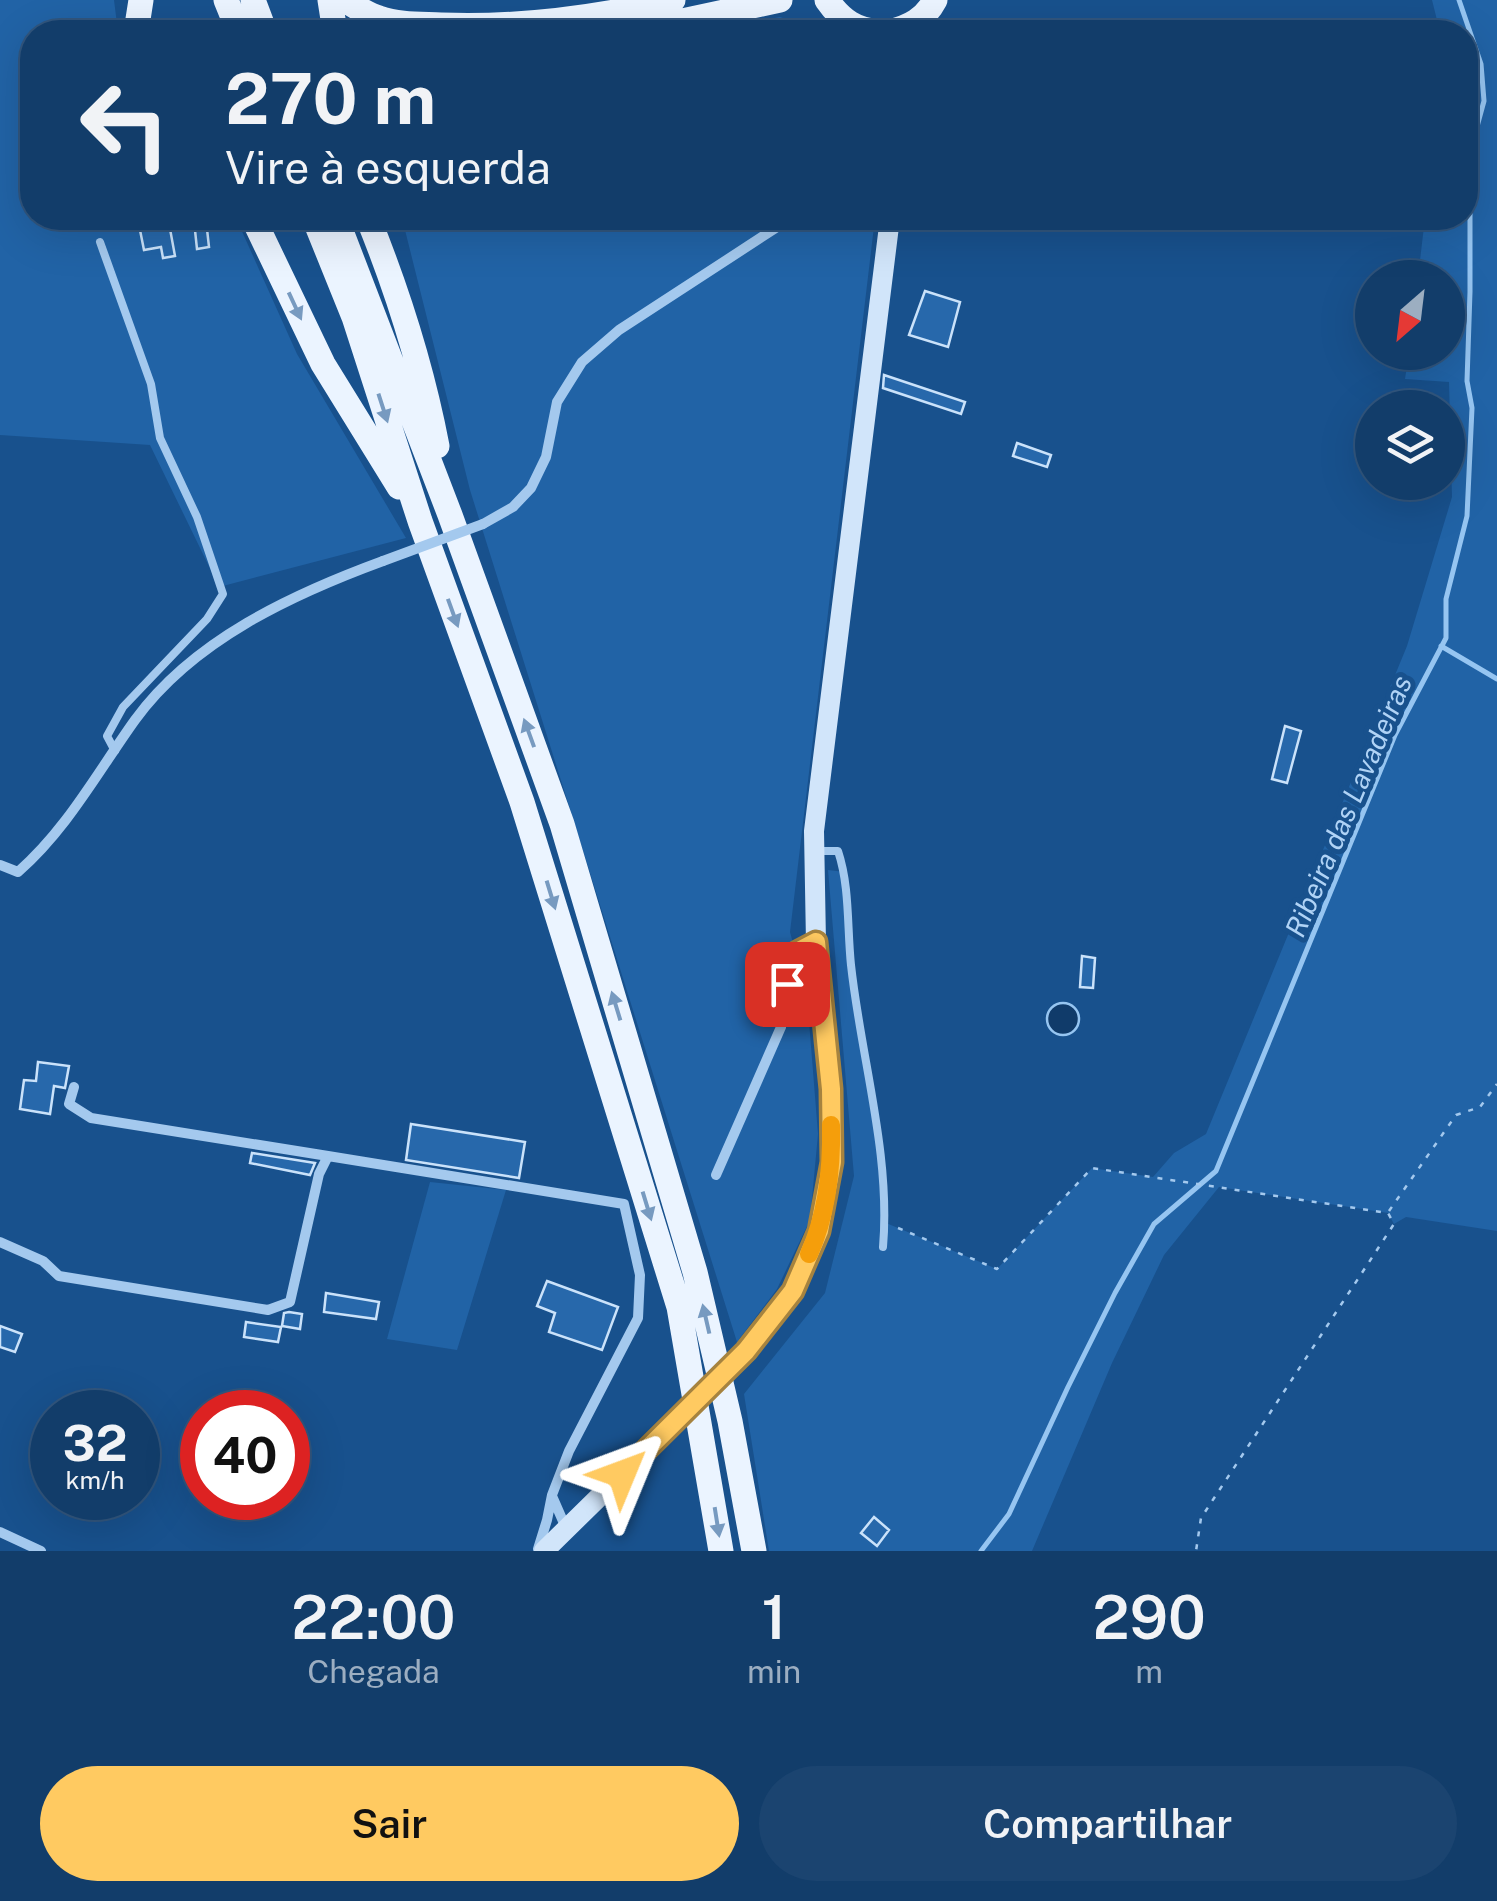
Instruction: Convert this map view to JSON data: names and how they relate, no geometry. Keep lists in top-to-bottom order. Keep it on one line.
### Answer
{"water":["Ribeira das Lavadeiras"],"north":"bottom left","page":{"turn":["270 m","Vire à esquerda"],"speed":"32 km/h","limit":"40","eta":["22:00","Chegada","1","min","290","m"],"buttons":["Sair","Compartilhar"]}}
